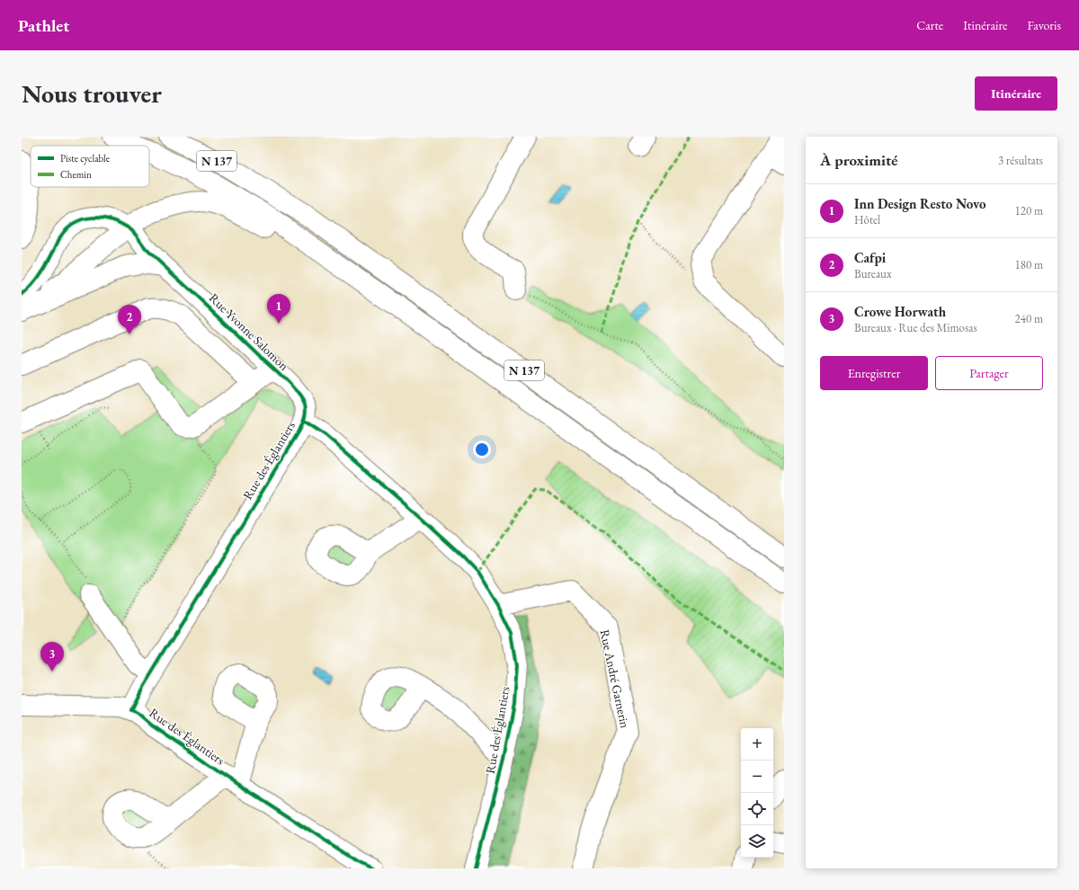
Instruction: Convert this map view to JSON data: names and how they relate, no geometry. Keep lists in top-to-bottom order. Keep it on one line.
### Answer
{"streets":{"main road":["N 137","Rue Yvonne Salomon","Rue des Églantiers","Rue André Garnerin"]},"crossings":[["Rue Yvonne Salomon","Rue des Églantiers"],["Rue des Églantiers","Rue André Garnerin"]],"legend":["Piste cyclable","Chemin"],"page":{"header":"Pathlet","nav":["Carte","Itinéraire","Favoris"],"buttons":["Itinéraire",["Enregistrer","Partager"]],"title":"Nous trouver","heading":["À proximité","3 résultats"],"list":[{"mark":"1","name":"Inn Design Resto Novo","note":"Hôtel","value":"120 m"},{"mark":"2","name":"Cafpi","note":"Bureaux","value":"180 m"},{"mark":"3","name":"Crowe Horwath","note":"Bureaux · Rue des Mimosas","value":"240 m"}],"pins":["1","2","3"],"map_buttons":["+","−"]}}
